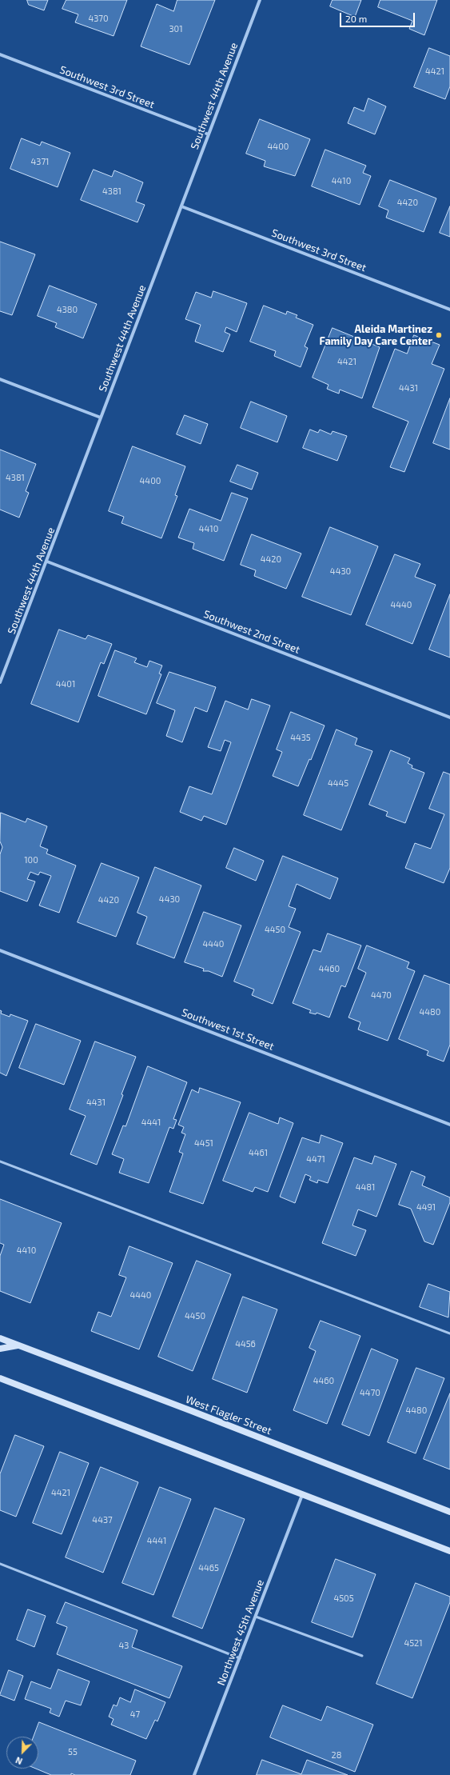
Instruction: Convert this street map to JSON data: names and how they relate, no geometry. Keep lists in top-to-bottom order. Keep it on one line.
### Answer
{"streets":{"main road":["West Flagler Street"],"street":["Southwest 3rd Street","Southwest 44th Avenue","Southwest 2nd Street","Southwest 1st Street","Northwest 45th Avenue"]},"crossings":[["Southwest 3rd Street","Southwest 44th Avenue"],["Southwest 44th Avenue","Southwest 2nd Street"]],"places":["Aleida Martinez Family Day Care Center"],"house_numbers":["4370","301","4421","4400","4371","4410","4381","4420","4380","4421","4431","4381","4400","4410","4420","4430","4440","4401","4435","4445","100","4430","4420","4450","4440","4460","4470","4480","4431","4441","4451","4461","4471","4481","4491","4410","4440","4450","4456","4460","4470","4480","4421","4437","4441","4465","4505","4521","43","47","55","28"],"scale_bar":"20 m","north":"bottom left"}
